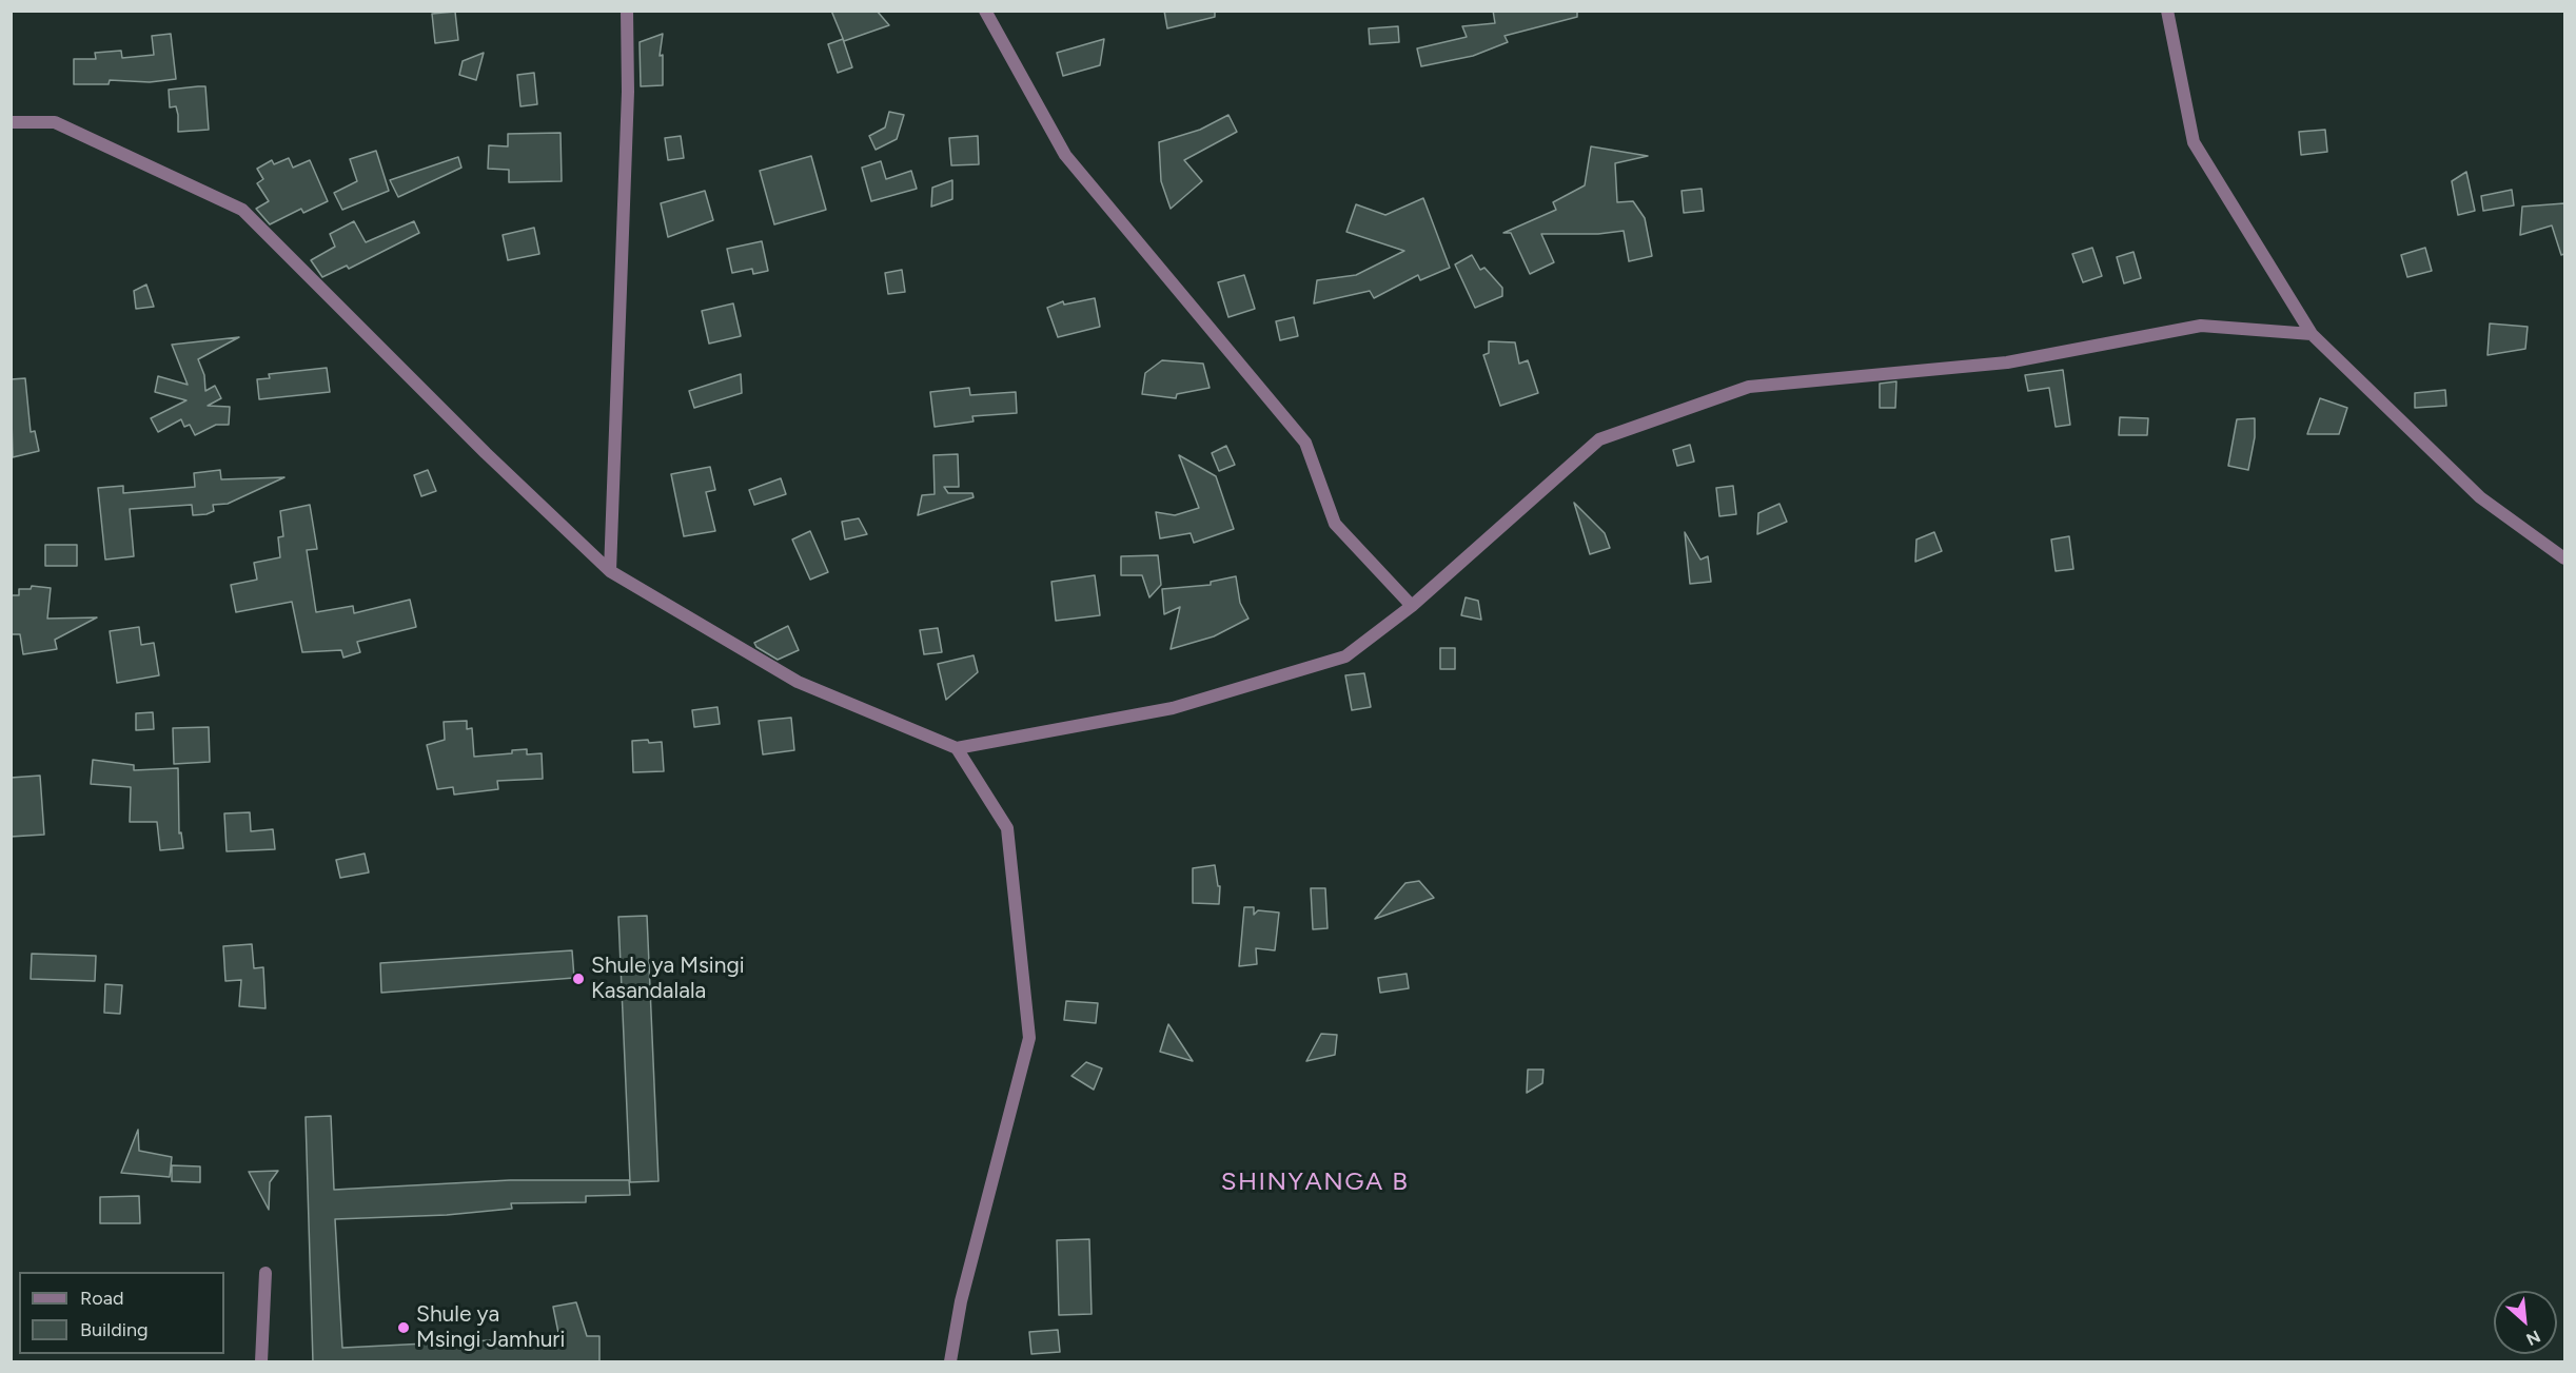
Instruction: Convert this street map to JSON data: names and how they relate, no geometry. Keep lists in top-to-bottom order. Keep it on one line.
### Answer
{"districts":["SHINYANGA B"],"places":["Shule ya Msingi Kasandalala","Shule ya Msingi Jamhuri"],"legend":["Road","Building"],"north":"bottom right"}
